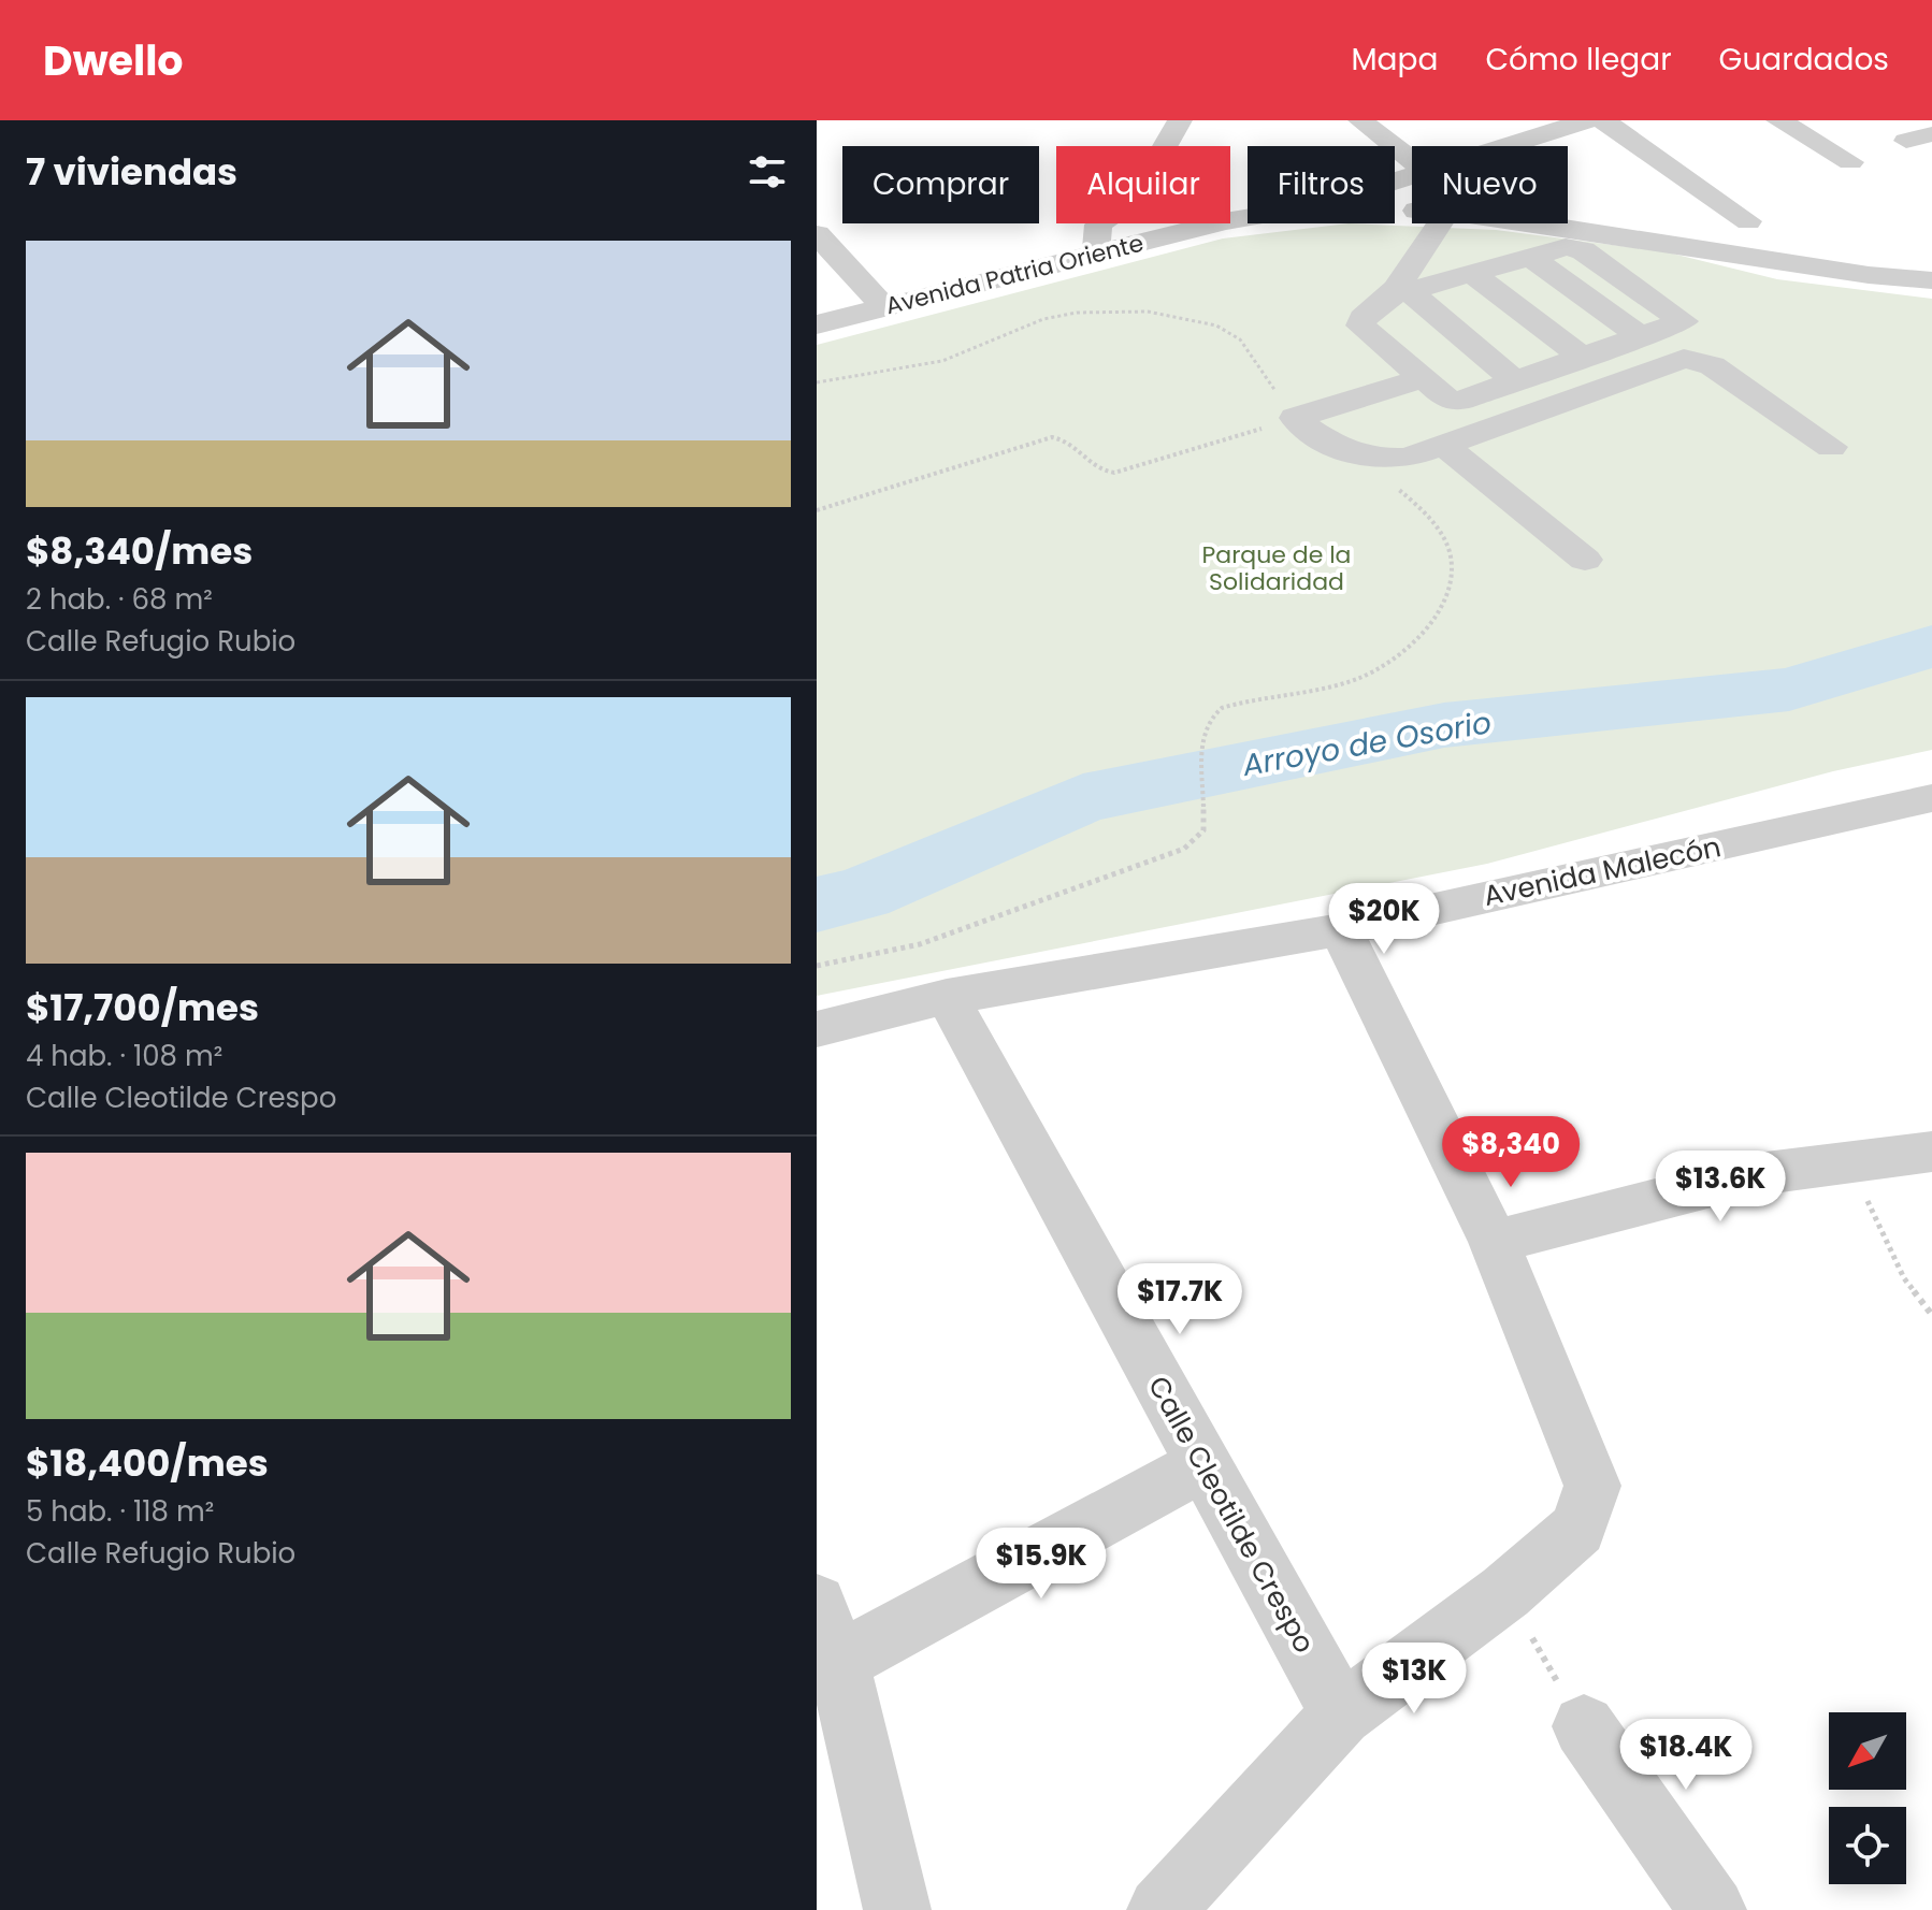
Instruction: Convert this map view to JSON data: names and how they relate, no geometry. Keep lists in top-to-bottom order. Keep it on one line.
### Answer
{"streets":{"street":["Avenida Patria Oriente","Avenida Malecón","Calle Cleotilde Crespo"]},"crossings":[["Avenida Malecón","Calle Cleotilde Crespo"]],"water":["Arroyo de Osorio"],"parks":["Parque de la Solidaridad"],"north":"bottom left","page":{"header":"Dwello","nav":["Mapa","Cómo llegar","Guardados"],"heading":"7 viviendas","chip":["Comprar","Alquilar","Filtros","Nuevo"],"list":[{"name":"$8,340/mes","note":"2 hab. · 68 m² · Calle Refugio Rubio"},{"name":"$17,700/mes","note":"4 hab. · 108 m² · Calle Cleotilde Crespo"},{"name":"$18,400/mes","note":"5 hab. · 118 m² · Calle Refugio Rubio"}],"price":["$20K","$8,340","$13.6K","$17.7K","$15.9K","$13K","$18.4K"]}}
